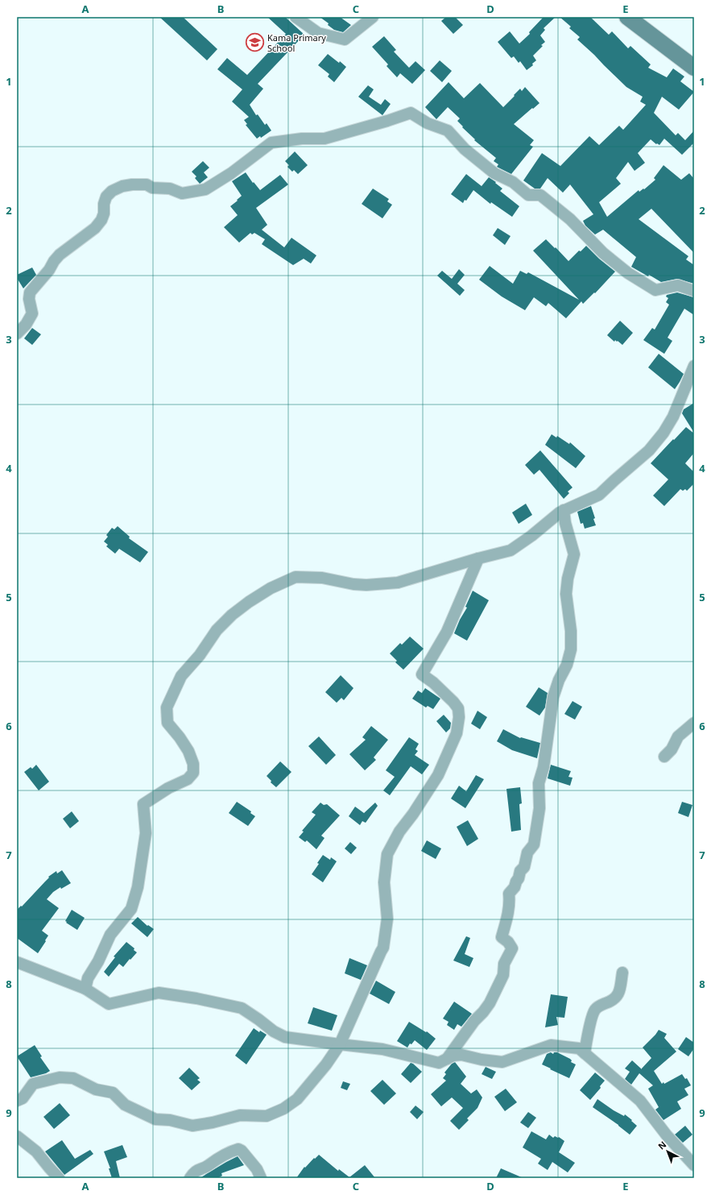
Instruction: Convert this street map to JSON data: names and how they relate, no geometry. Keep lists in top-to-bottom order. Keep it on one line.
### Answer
{"places":{"school or university":["Kama Primary School"]},"north":"top left","grid":{"columns":["A","B","C","D","E"],"rows":["1","2","3","4","5","6","7","8","9"]}}
